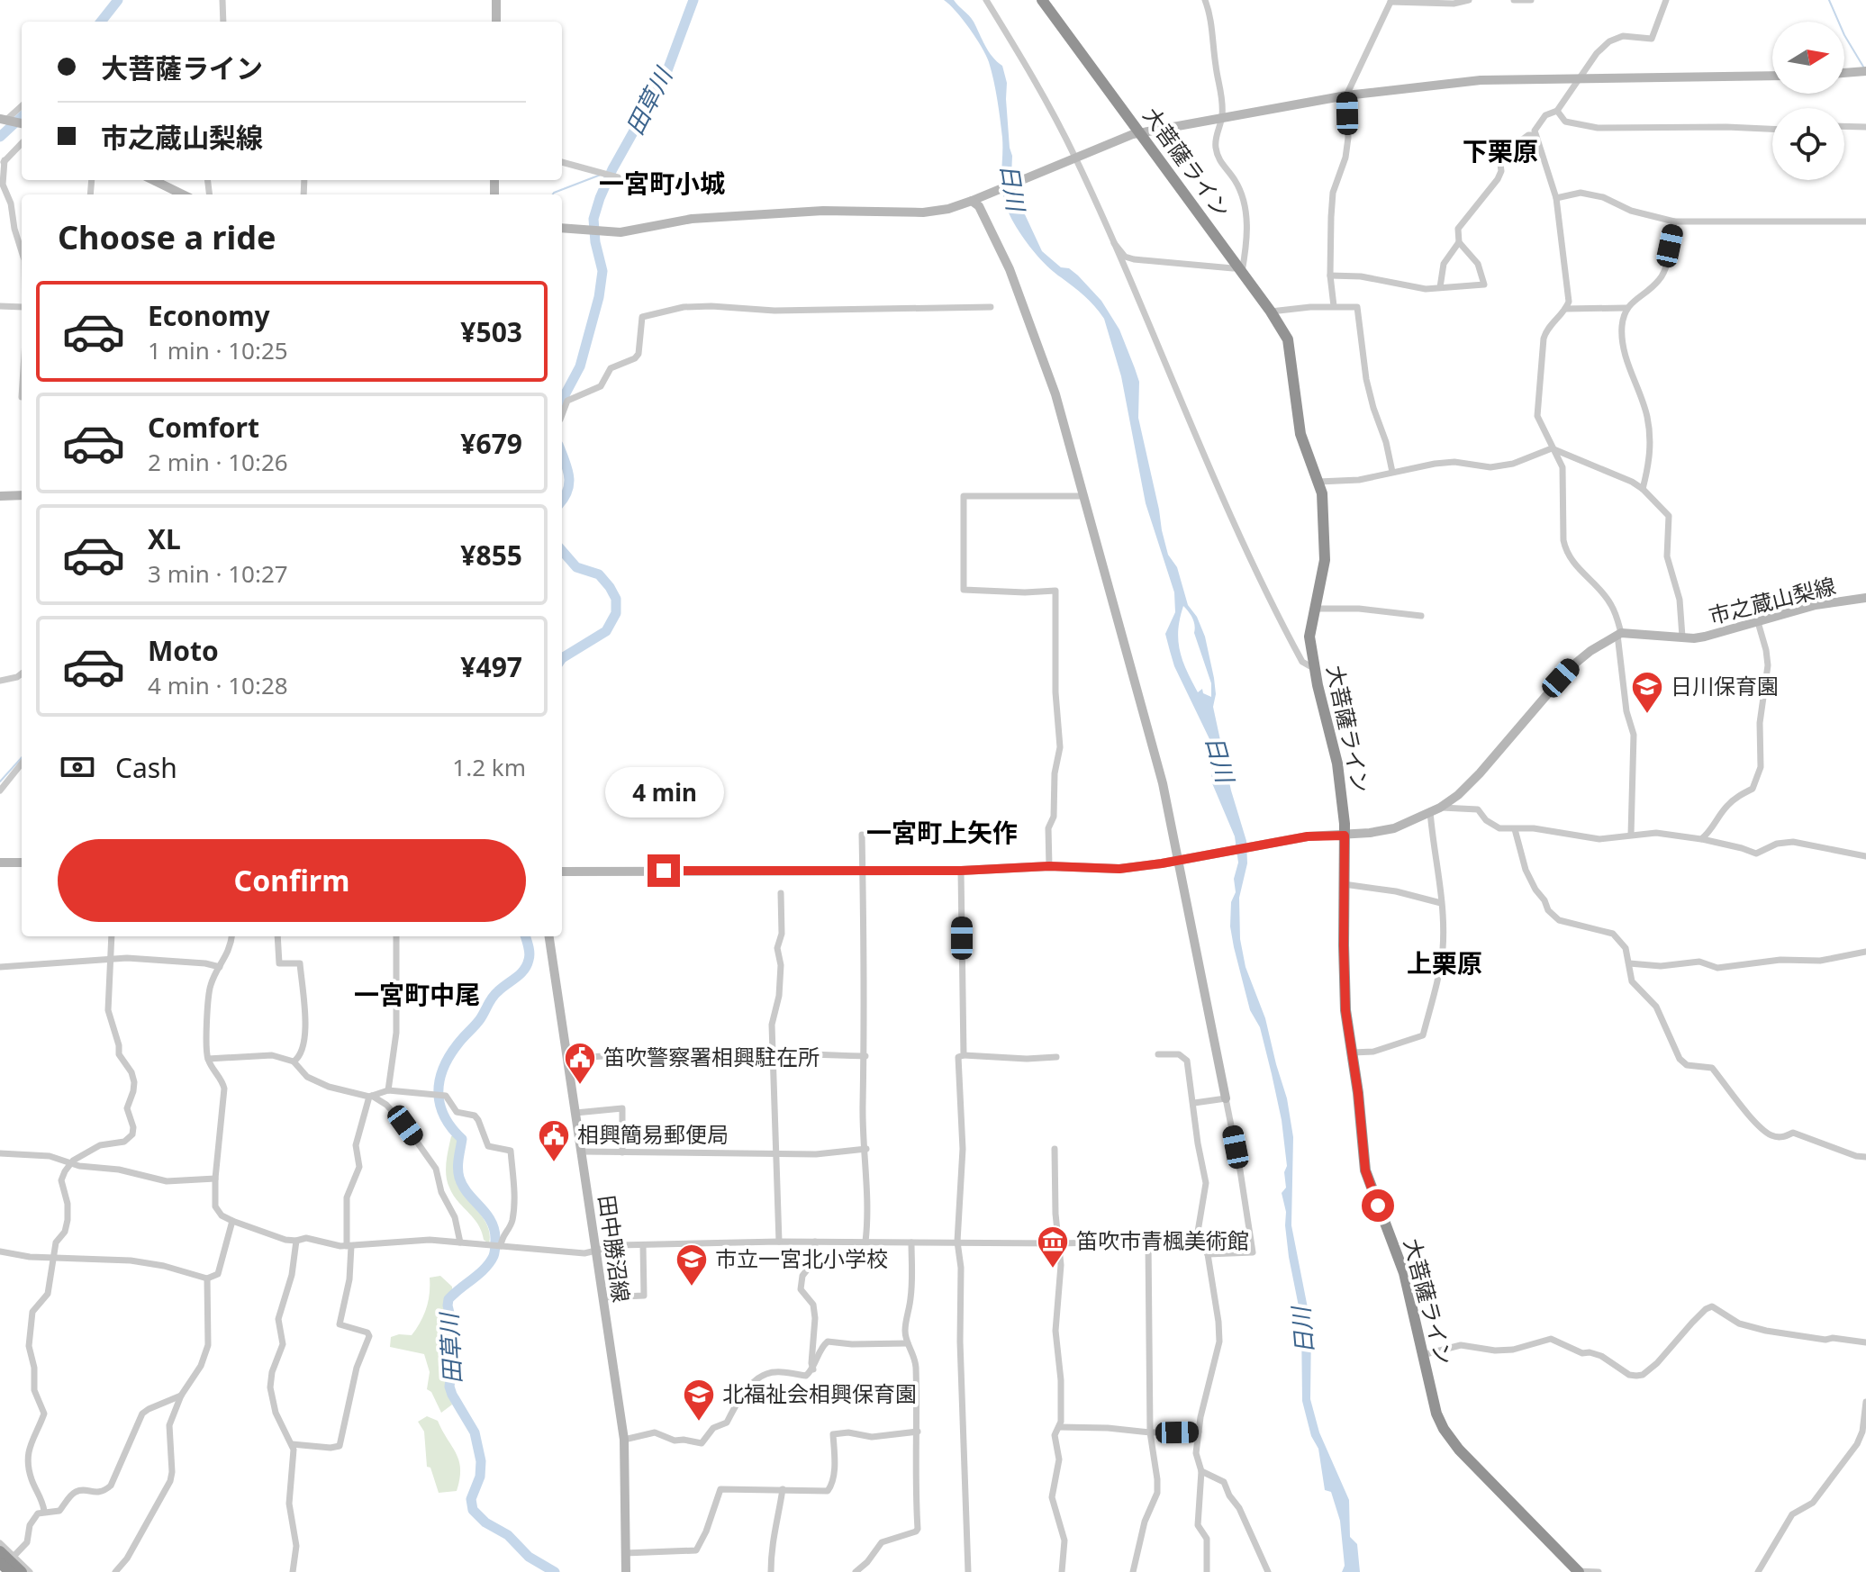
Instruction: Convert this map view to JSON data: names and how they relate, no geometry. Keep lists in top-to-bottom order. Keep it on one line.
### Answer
{"streets":{"highway":["大菩薩ライン"],"street":["市之蔵山梨線","田中勝沼線"]},"districts":["下栗原","一宮町小城","一宮町上矢作","上栗原","一宮町中尾"],"water":["田草川","日川"],"places":{"school or university":["日川保育園","市立一宮北小学校","北福祉会相興保育園"],"public building":["笛吹警察署相興駐在所","相興簡易郵便局"],"museum":["笛吹市青楓美術館"]},"north":"right","page":{"banner":["大菩薩ライン","市之蔵山梨線"],"heading":"Choose a ride","list":[{"name":"Economy","note":"1 min · 10:25","value":"¥503"},{"name":"Comfort","note":"2 min · 10:26","value":"¥679"},{"name":"XL","note":"3 min · 10:27","value":"¥855"},{"name":"Moto","note":"4 min · 10:28","value":"¥497"}],"pay":["Cash","1.2 km"],"bubble":"4 min","buttons":"Confirm"}}
